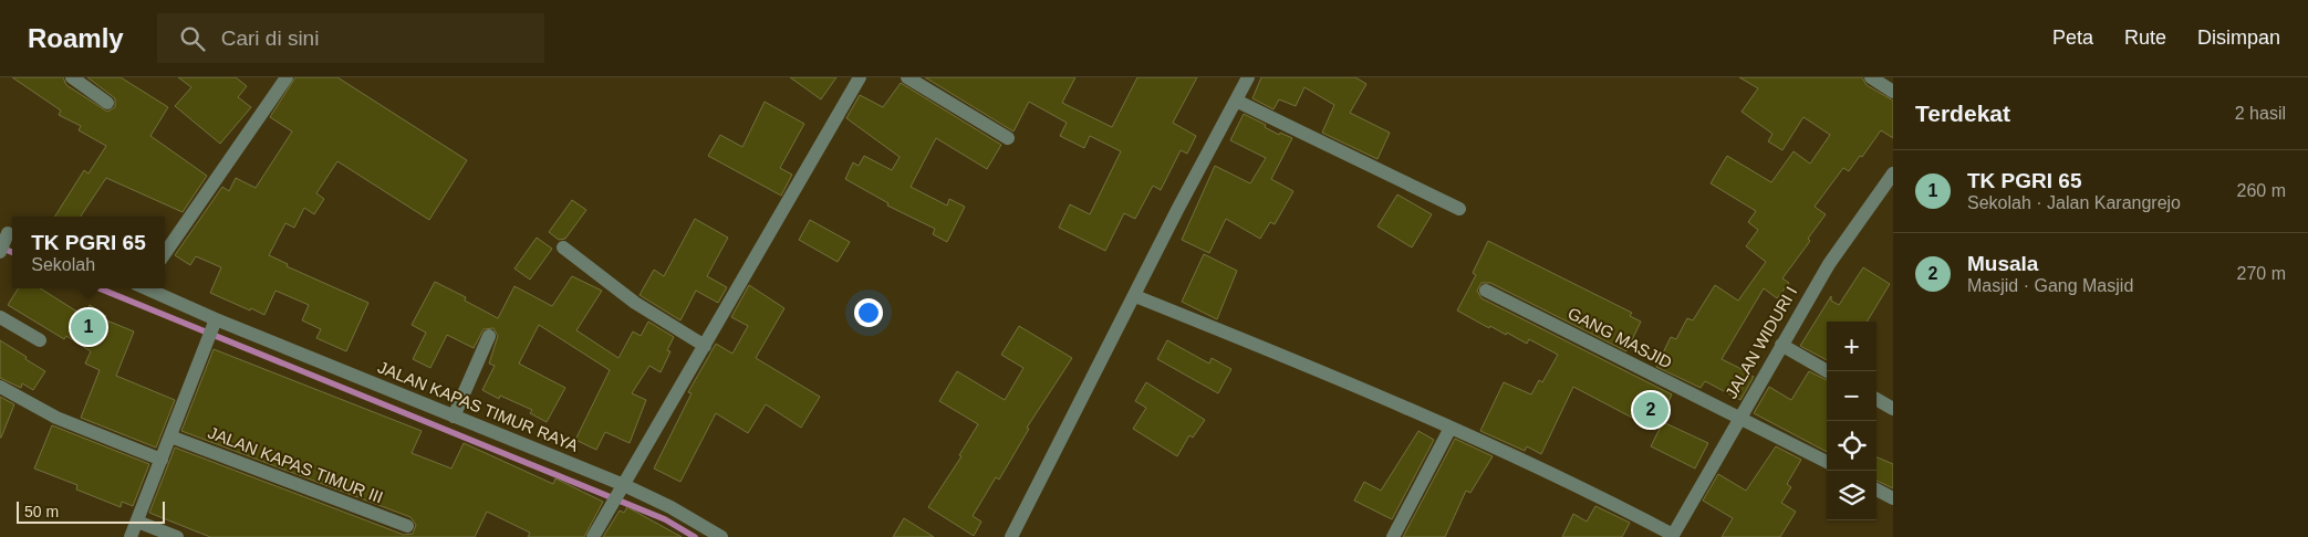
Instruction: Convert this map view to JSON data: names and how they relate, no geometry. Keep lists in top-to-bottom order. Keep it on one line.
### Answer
{"streets":{"street":["GANG MASJID","JALAN WIDURI I","JALAN KAPAS TIMUR RAYA","JALAN KAPAS TIMUR III"]},"crossings":[["GANG MASJID","JALAN WIDURI I"]],"scale_bar":"50 m","page":{"header":"Roamly","search":"Cari di sini","nav":["Peta","Rute","Disimpan"],"heading":["Terdekat","2 hasil"],"list":[{"mark":"1","name":"TK PGRI 65","note":"Sekolah · Jalan Karangrejo","value":"260 m"},{"mark":"2","name":"Musala","note":"Masjid · Gang Masjid","value":"270 m"}],"popup":["TK PGRI 65","Sekolah"],"pins":["1","2"],"map_buttons":["+","−"],"scale":"50 m"}}
